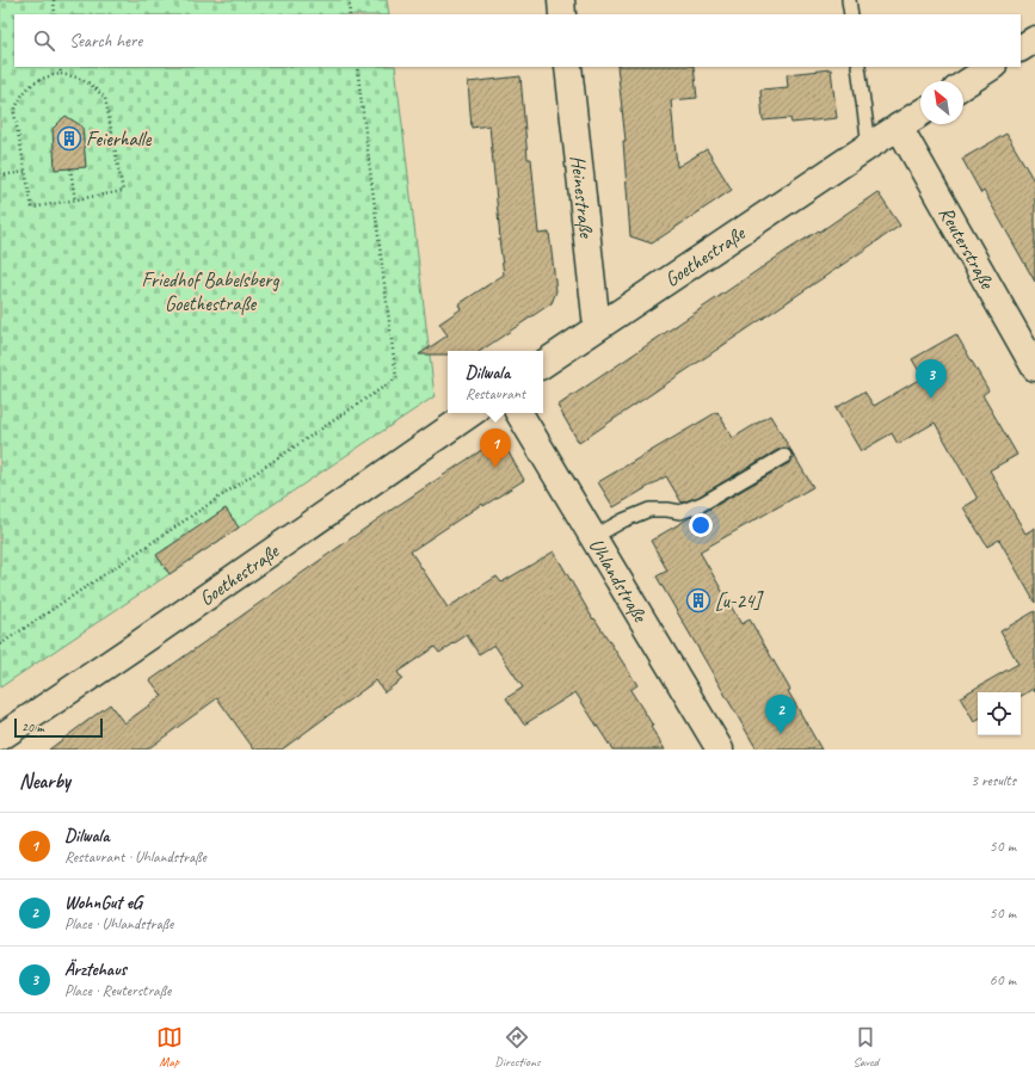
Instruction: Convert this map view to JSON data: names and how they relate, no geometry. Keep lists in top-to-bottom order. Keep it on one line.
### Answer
{"streets":{"street":["Heinestraße","Reuterstraße","Goethestraße","Uhlandstraße"]},"crossings":[["Heinestraße","Goethestraße"],["Reuterstraße","Goethestraße"]],"parks":["Friedhof Babelsberg Goethestraße"],"places":{"building":["Feierhalle","[u-24]"]},"scale_bar":"20 m","north":"top left","page":{"search":"Search here","popup":["Dilwala","Restaurant"],"pins":["3","1","2"],"scale":"20 m","heading":["Nearby","3 results"],"list":[{"mark":"1","name":"Dilwala","note":"Restaurant · Uhlandstraße","value":"50 m"},{"mark":"2","name":"WohnGut eG","note":"Place · Uhlandstraße","value":"50 m"},{"mark":"3","name":"Ärztehaus","note":"Place · Reuterstraße","value":"60 m"}],"nav":["Map","Directions","Saved"]}}
